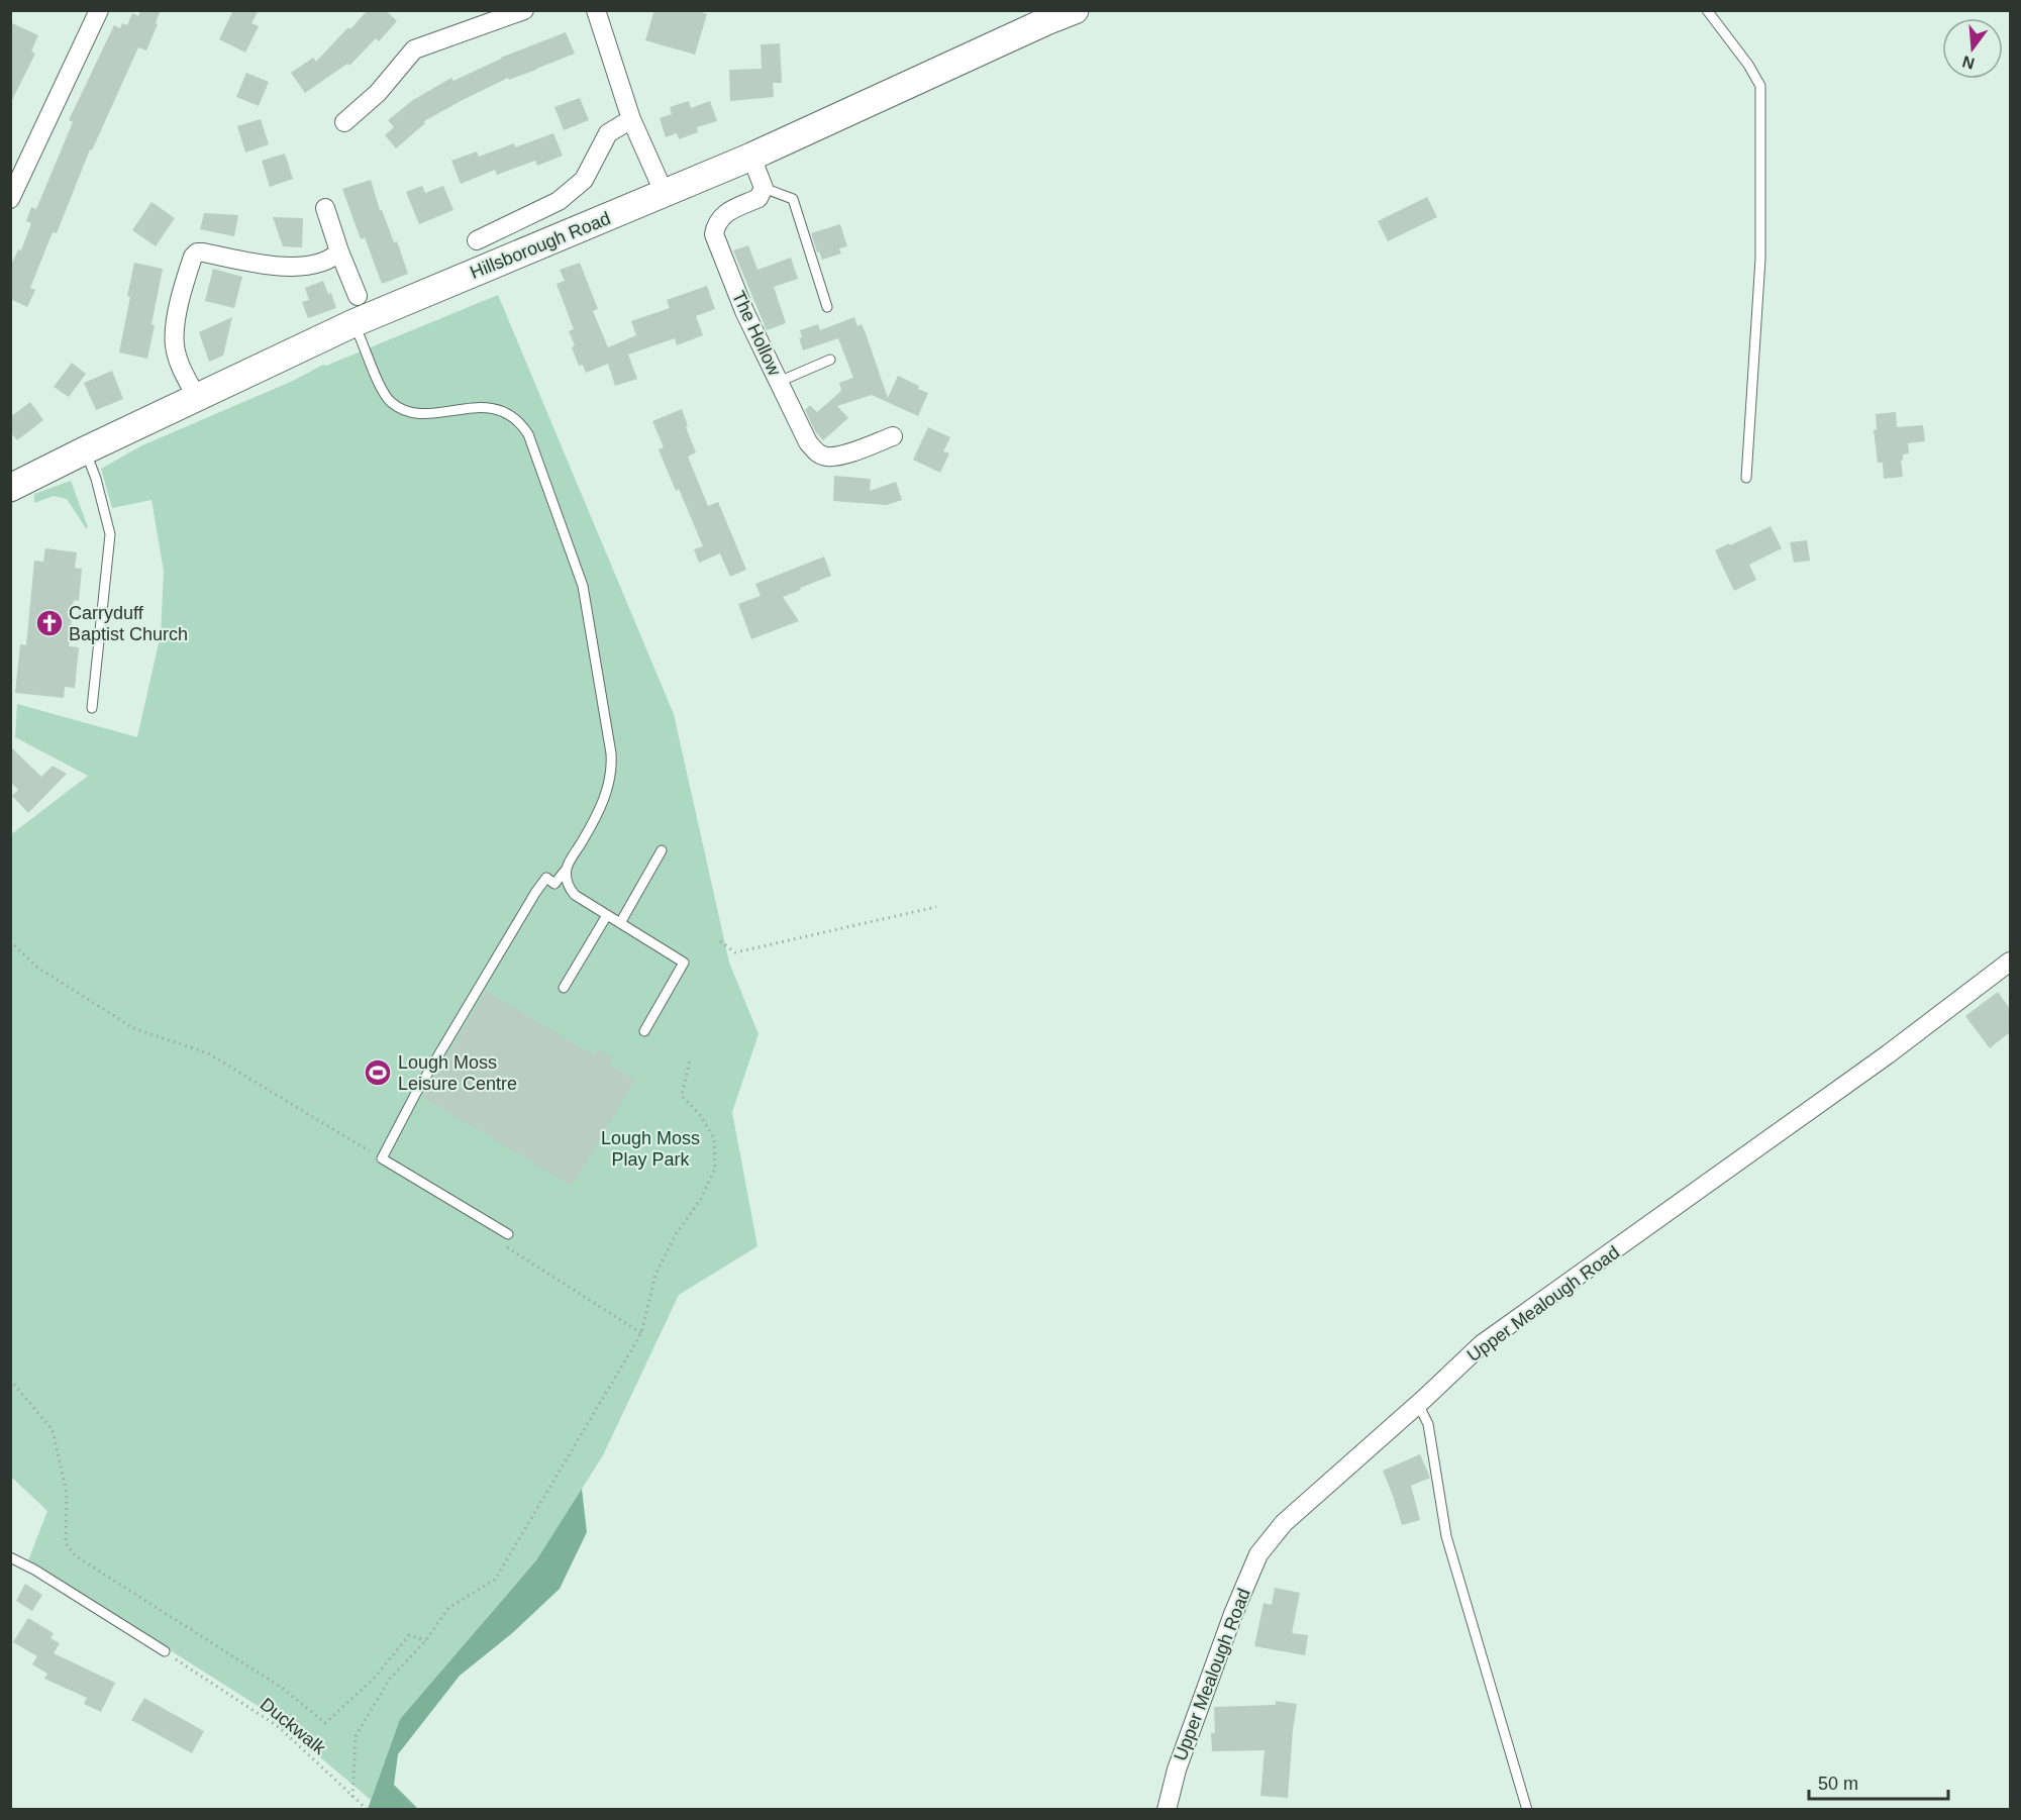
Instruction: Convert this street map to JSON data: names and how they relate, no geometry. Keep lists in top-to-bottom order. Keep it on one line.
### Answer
{"streets":{"main road":["Hillsborough Road"],"street":["The Hollow","Upper Mealough Road"],"path":["Duckwalk"]},"parks":["Lough Moss Play Park"],"places":{"church":["Carryduff Baptist Church"],"sports":["Lough Moss Leisure Centre"]},"scale_bar":"50 m","north":"bottom"}
